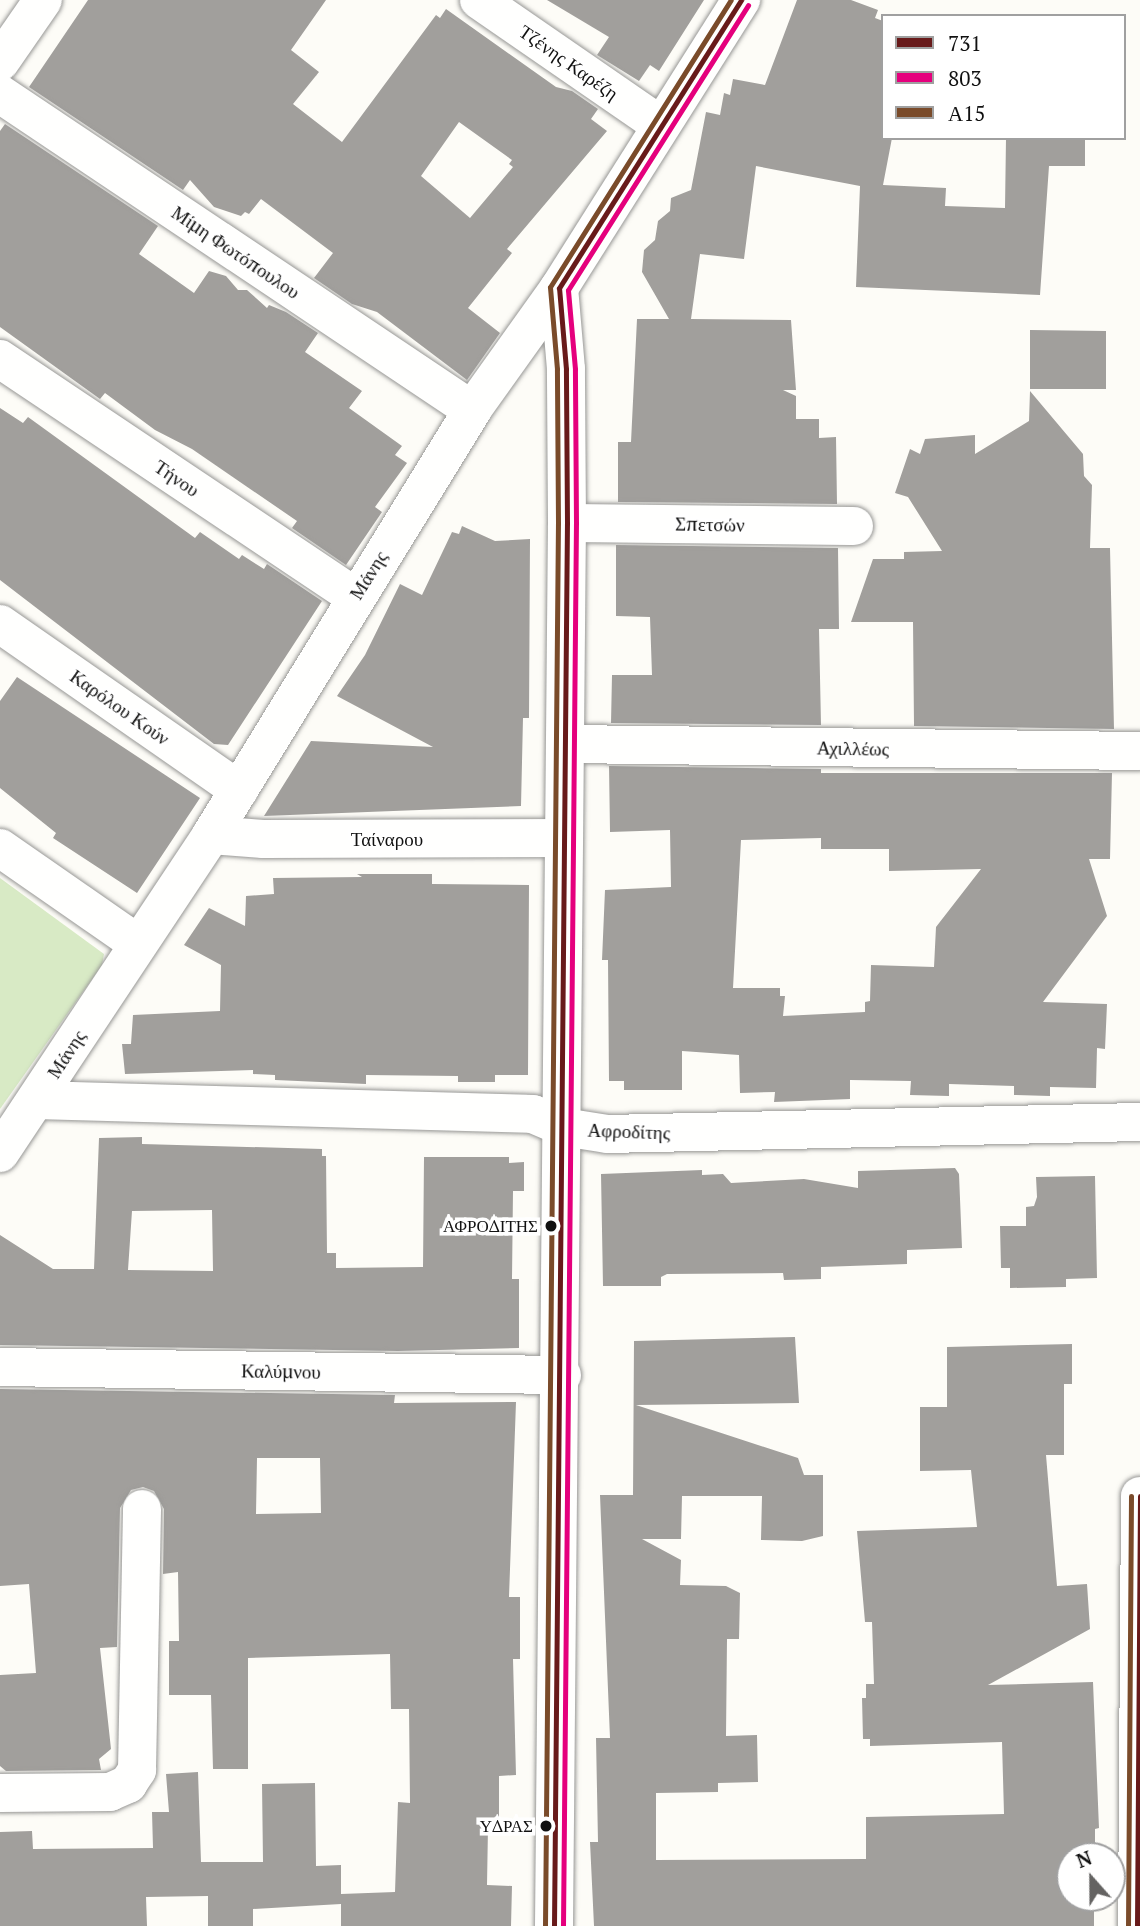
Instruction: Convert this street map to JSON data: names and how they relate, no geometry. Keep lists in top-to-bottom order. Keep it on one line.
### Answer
{"streets":{"street":["Τζένης Καρέζη","Μίμη Φωτόπουλου","Τήνου","Σπετσών","Μάνης","Καρόλου Κούν","Αχιλλέως","Ταίναρου","Αφροδίτης","Καλύμνου"]},"crossings":[["Τζένης Καρέζη","Μάνης"],["Μίμη Φωτόπουλου","Μάνης"],["Τήνου","Μάνης"],["Μάνης","Καρόλου Κούν"],["Μάνης","Ταίναρου"],["Μάνης","Αφροδίτης"]],"places":["ΑΦΡΟΔΙΤΗΣ","ΥΔΡΑΣ"],"lines":["transit line 731","transit line Α15","transit line 803"],"legend":["731","803","Α15"],"north":"top"}
